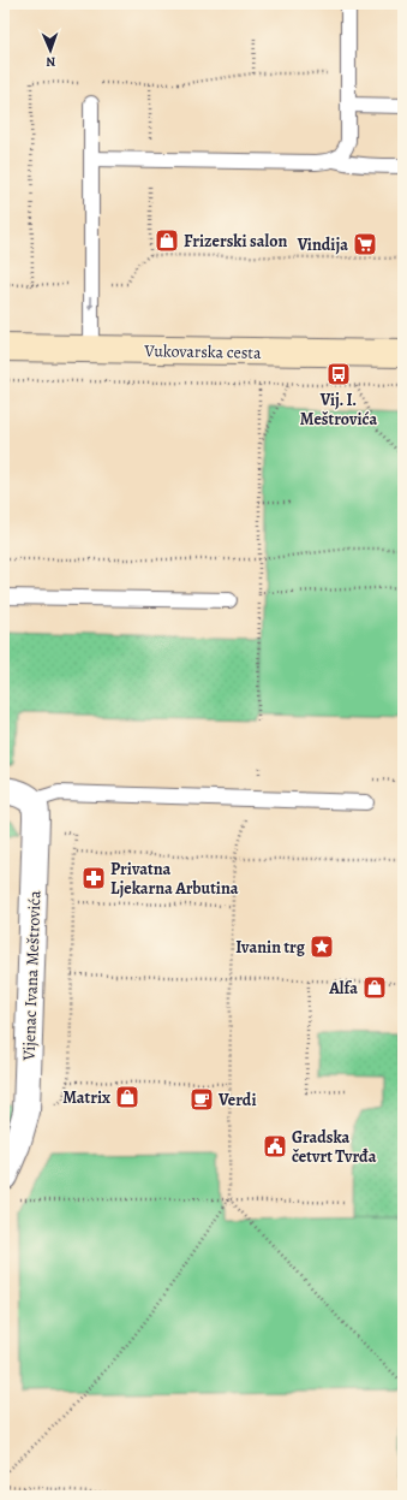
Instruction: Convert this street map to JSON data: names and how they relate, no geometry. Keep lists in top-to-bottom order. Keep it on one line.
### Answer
{"streets":{"main road":["Vukovarska cesta"],"street":["Vijenac Ivana Meštrovića"]},"places":{"shop":["Frizerski salon","Alfa","Matrix"],"supermarket":["Vindija"],"bus stop":["Vij. I. Meštrovića"],"pharmacy":["Privatna Ljekarna Arbutina"],"place":["Ivanin trg"],"cafe":["Verdi"],"public building":["Gradska četvrt Tvrđa"]},"north":"bottom"}
